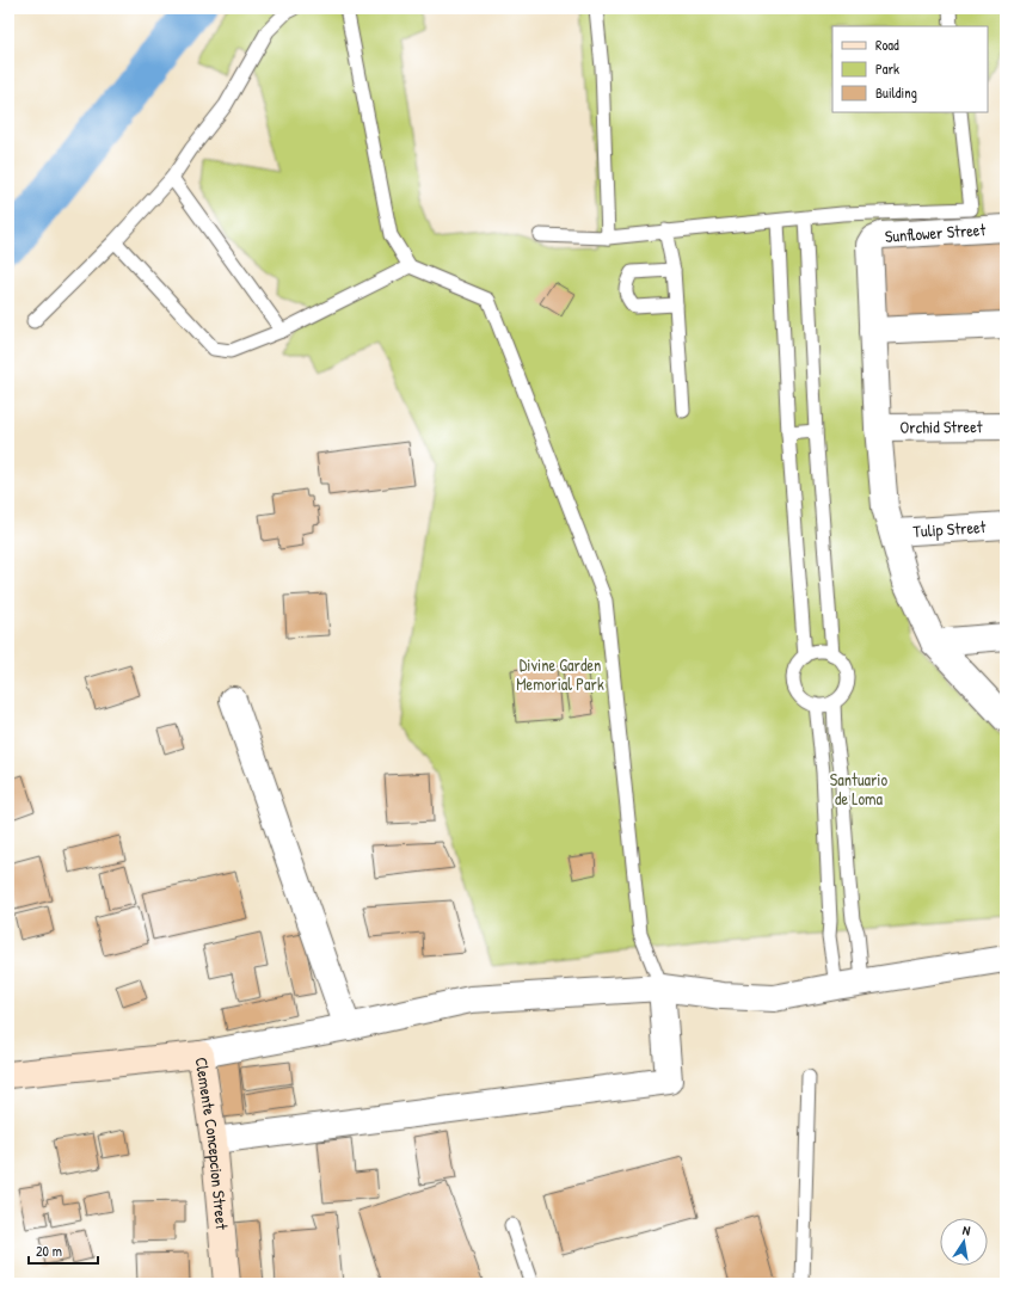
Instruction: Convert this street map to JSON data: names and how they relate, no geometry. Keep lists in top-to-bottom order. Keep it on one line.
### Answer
{"streets":{"street":["Sunflower Street","Orchid Street","Tulip Street","Clemente Concepcion Street"]},"parks":["Divine Garden Memorial Park","Santuario de Loma"],"legend":["Road","Park","Building"],"scale_bar":"20 m","north":"top"}
